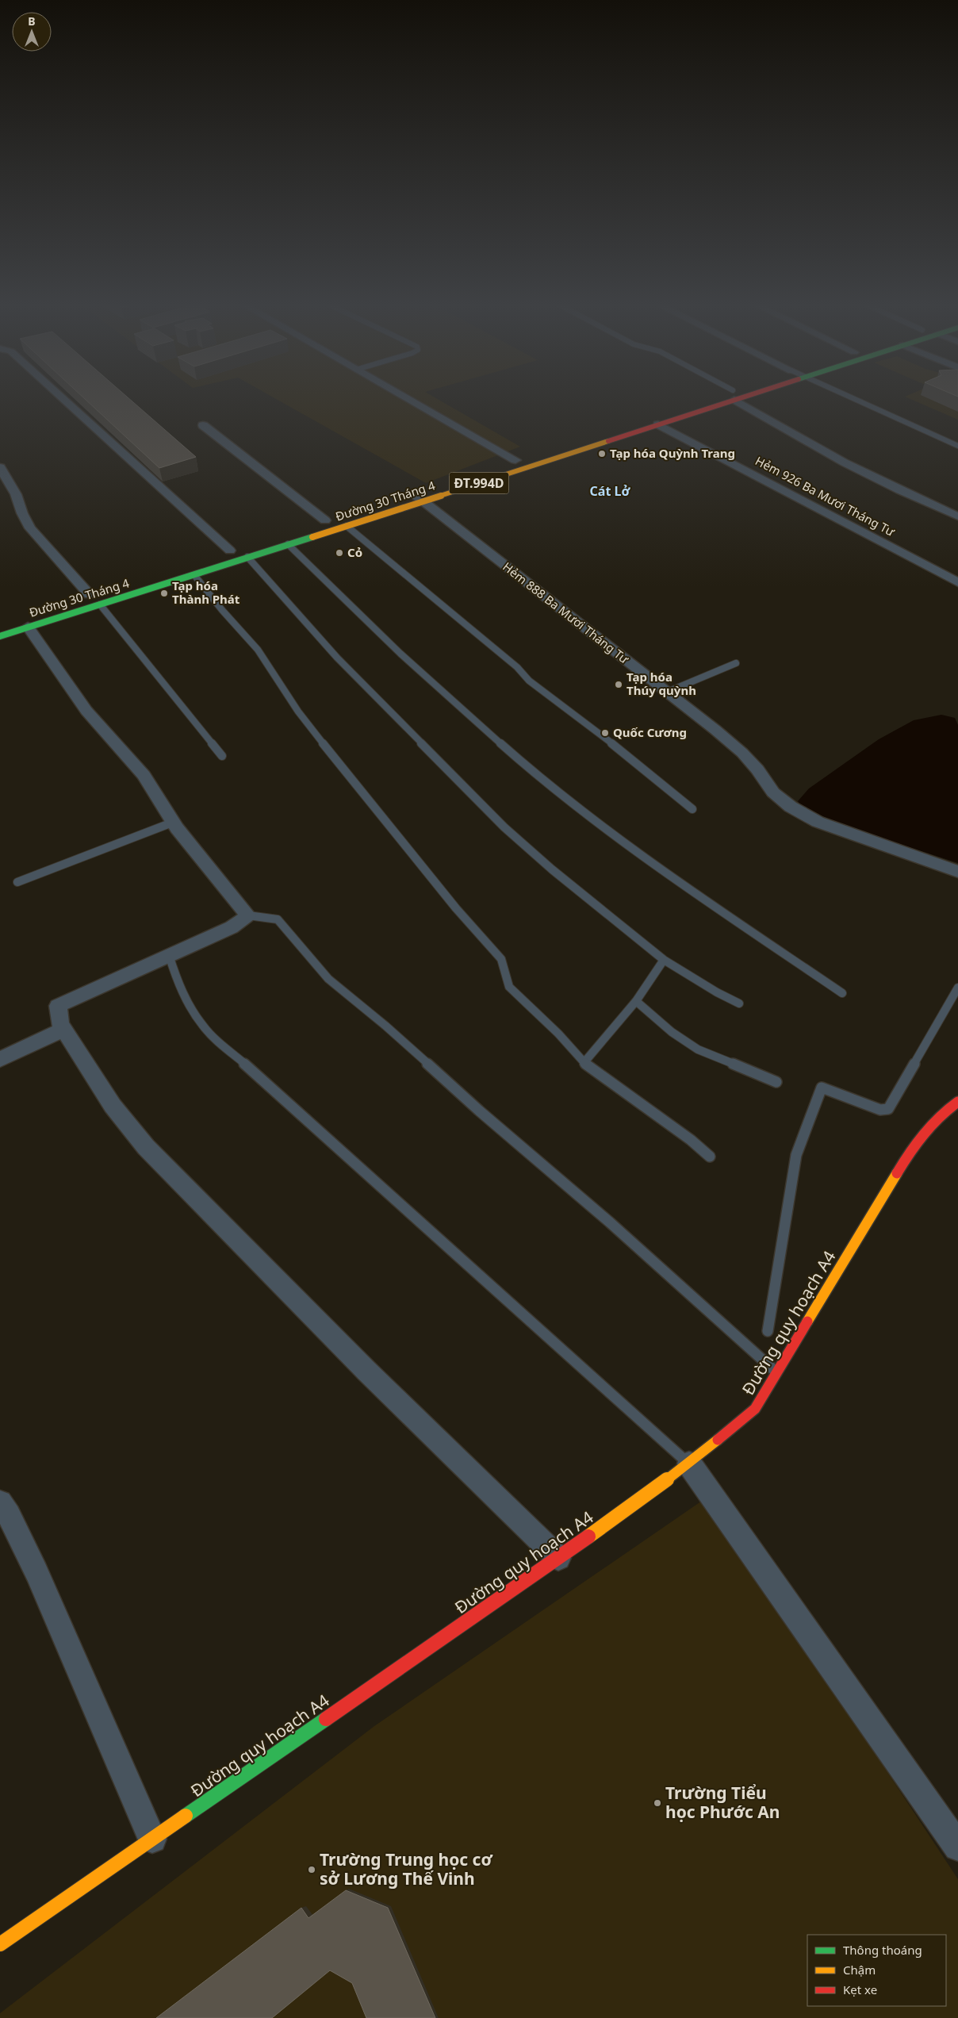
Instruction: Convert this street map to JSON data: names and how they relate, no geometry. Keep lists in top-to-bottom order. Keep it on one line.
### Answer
{"streets":{"main road":["ĐT.994D","Đường 30 Tháng 4","Đường quy hoạch A4"],"street":["Hẻm 926 Ba Mươi Tháng Tư","Hẻm 888 Ba Mươi Tháng Tư"]},"crossings":[["Hẻm 926 Ba Mươi Tháng Tư","Đường 30 Tháng 4"],["Đường 30 Tháng 4","Hẻm 888 Ba Mươi Tháng Tư"]],"districts":["Cát Lở"],"places":["Tạp hóa Quỳnh Trang","Cỏ","Tạp hóa Thành Phát","Tạp hóa Thúy quỳnh","Quốc Cương","Trường Tiểu học Phước An","Trường Trung học cơ sở Lương Thế Vinh"],"legend":["Thông thoáng","Chậm","Kẹt xe"],"north":"top"}
